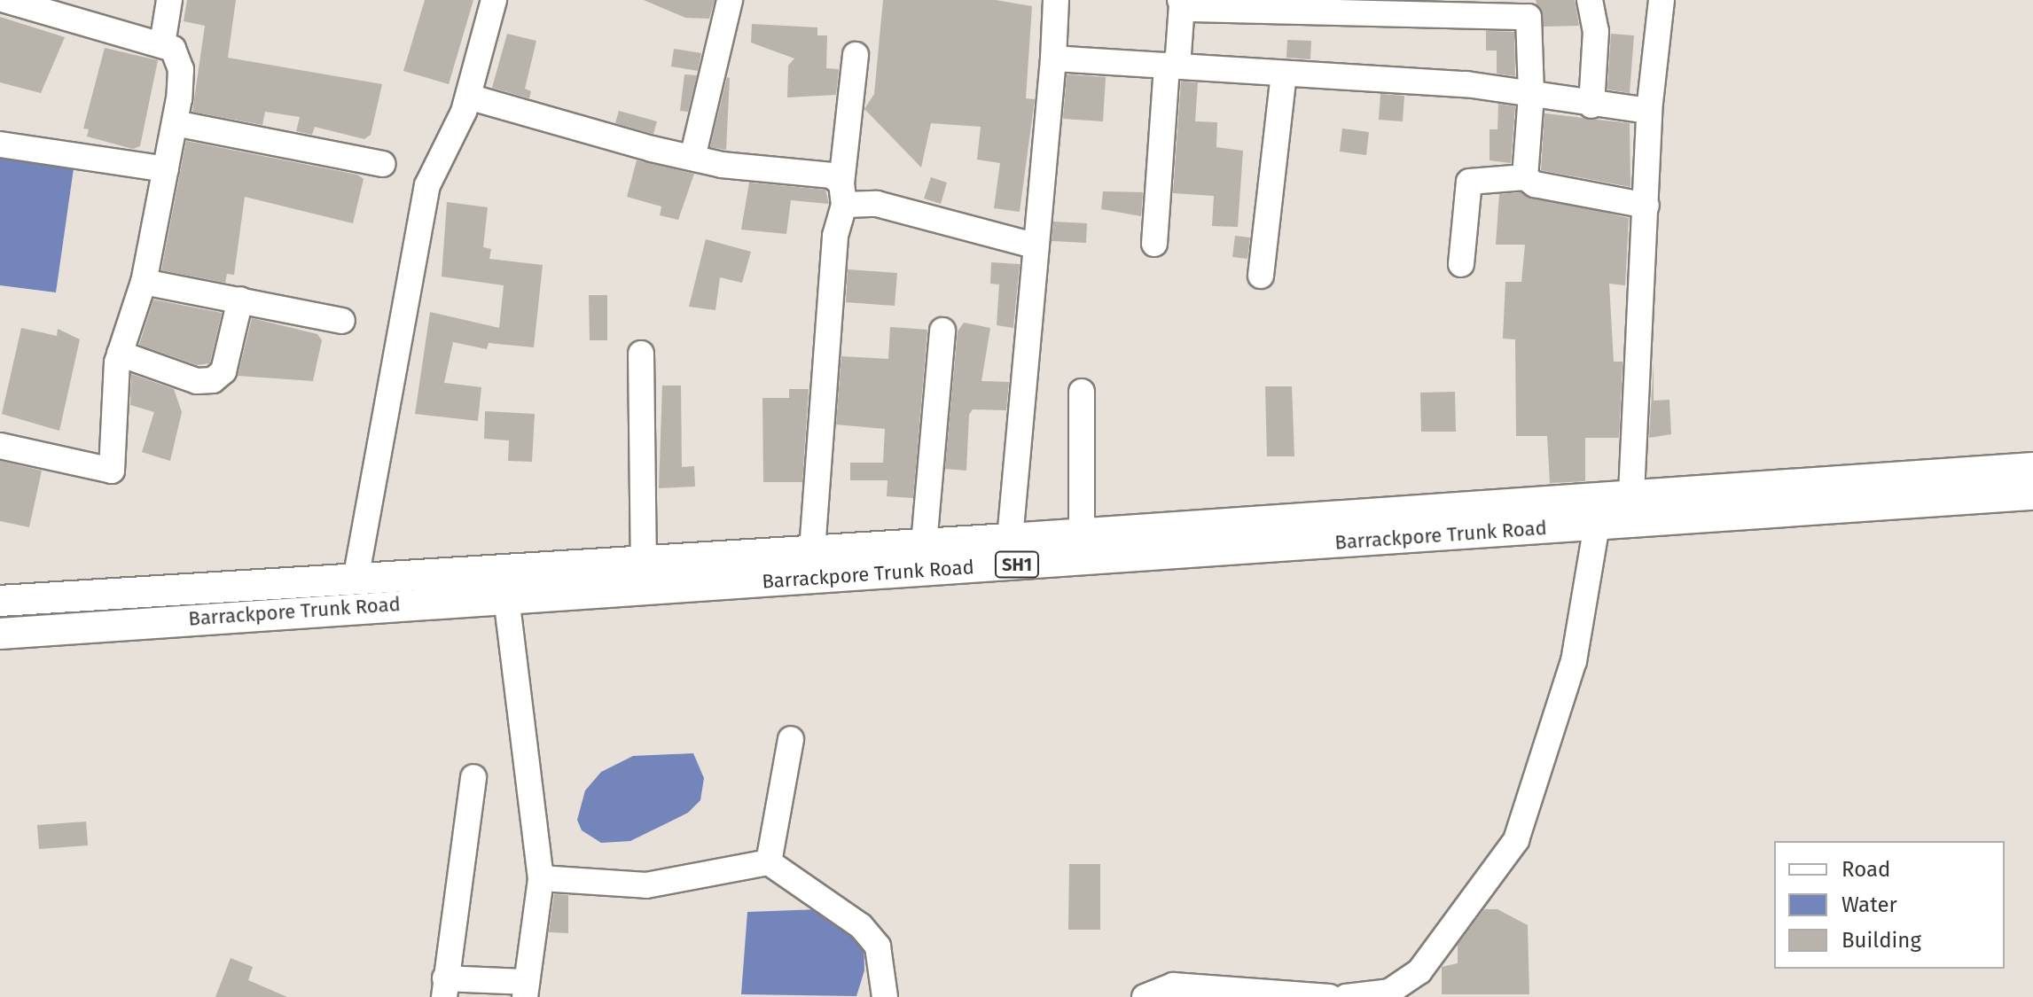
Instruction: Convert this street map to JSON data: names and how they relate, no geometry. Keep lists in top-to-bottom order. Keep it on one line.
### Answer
{"streets":{"main road":["Barrackpore Trunk Road","SH1"]},"legend":["Road","Water","Building"]}
